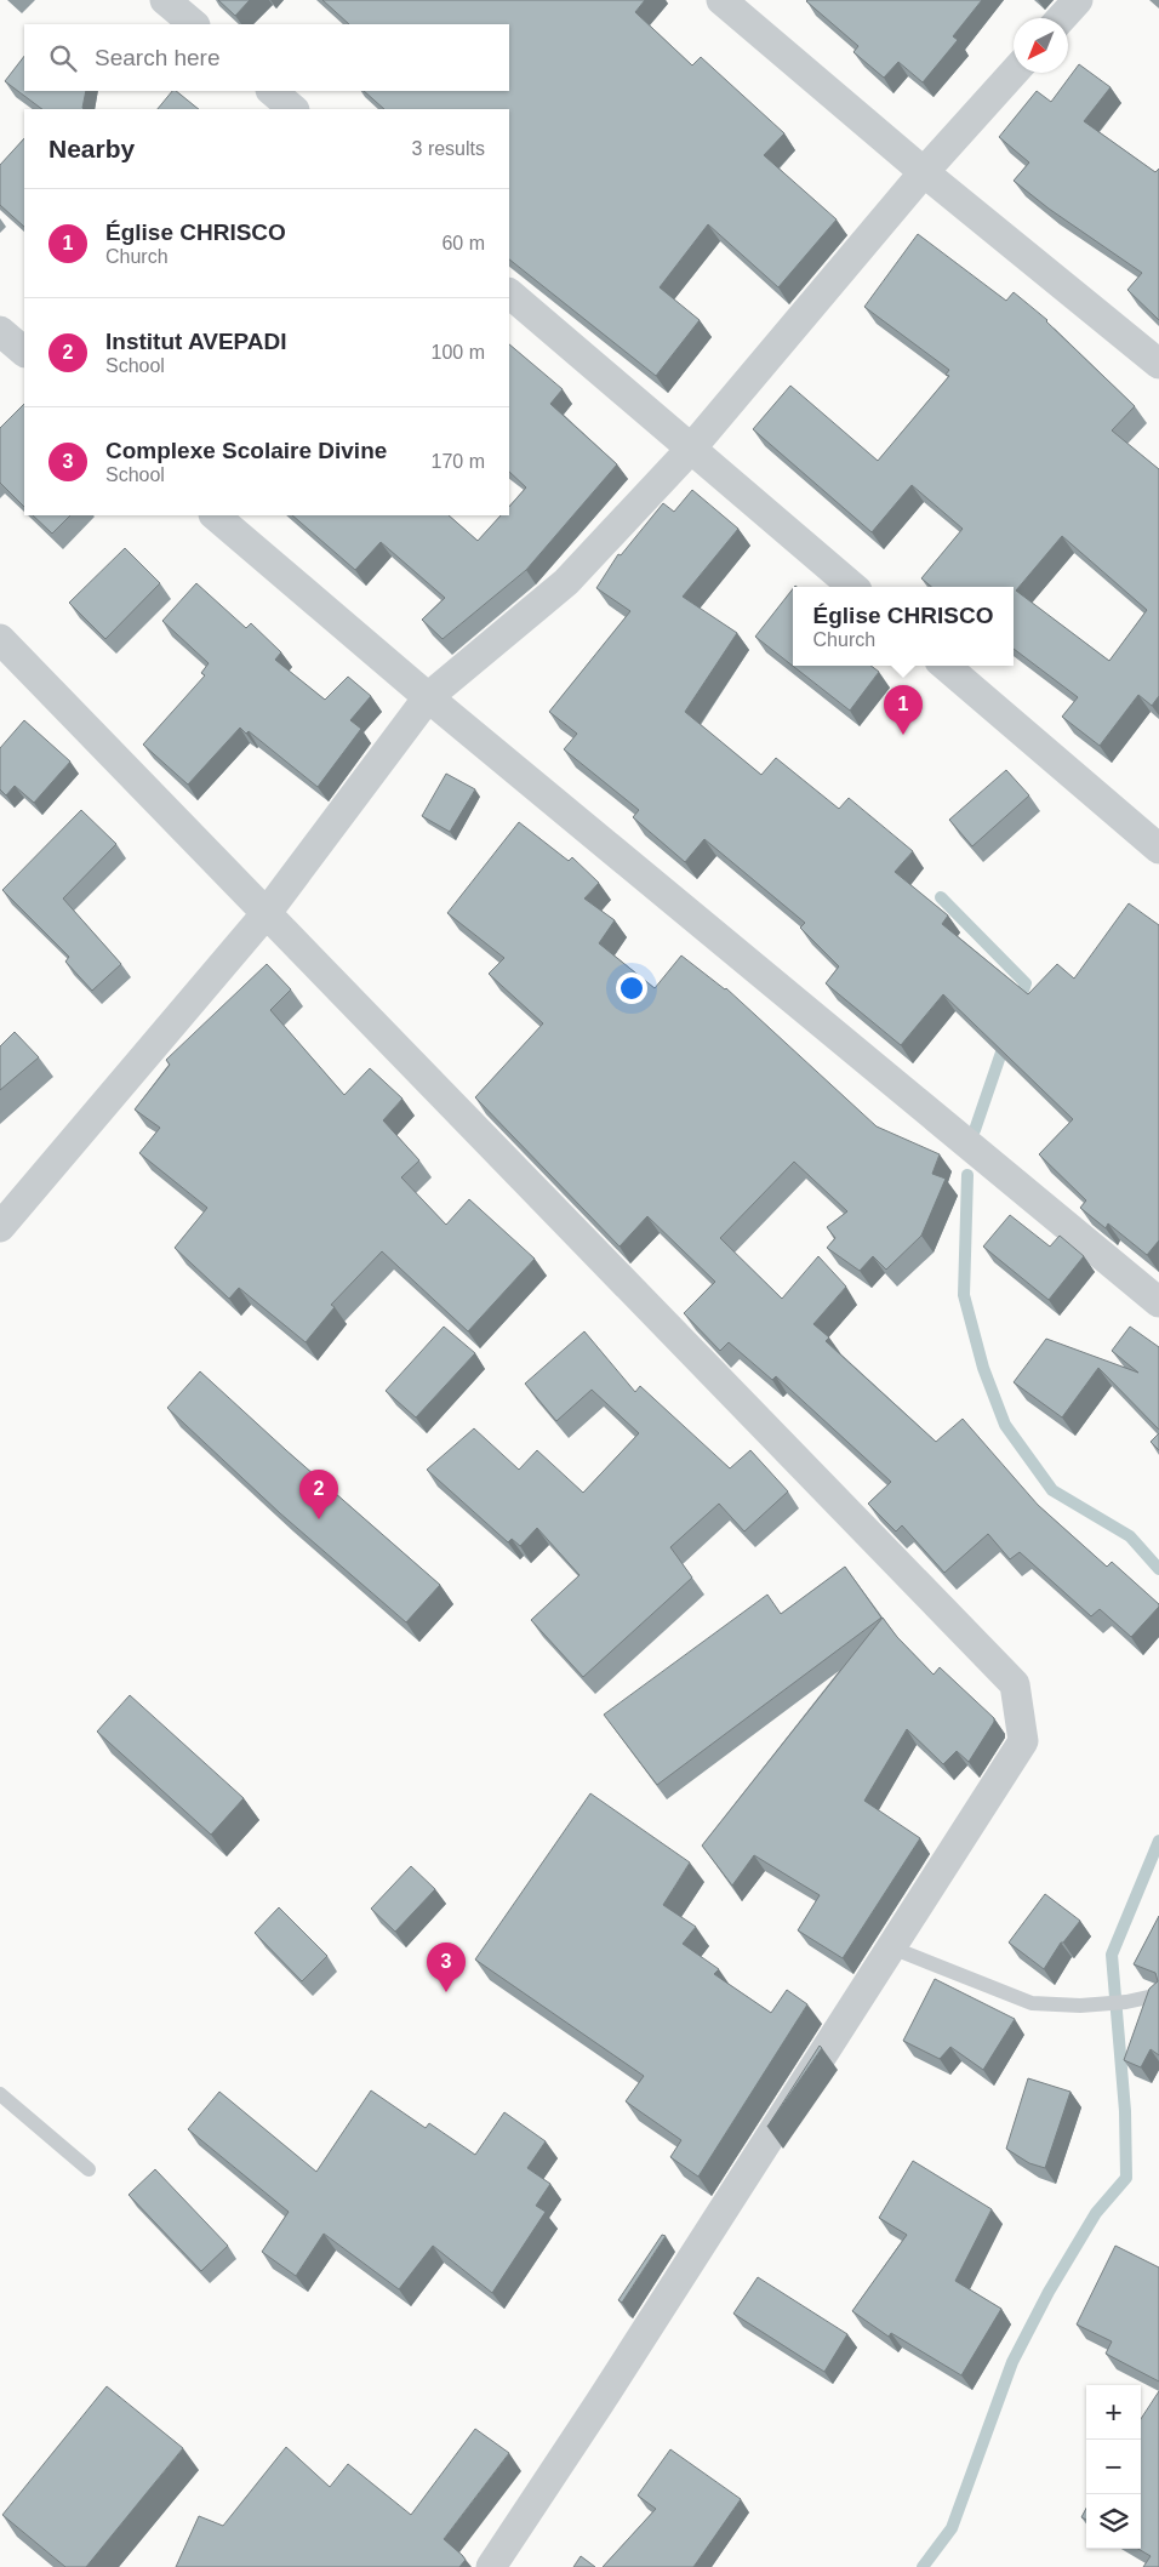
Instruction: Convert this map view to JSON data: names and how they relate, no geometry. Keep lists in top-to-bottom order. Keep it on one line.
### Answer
{"north":"bottom left","page":{"search":"Search here","heading":["Nearby","3 results"],"list":[{"mark":"1","name":"Église CHRISCO","note":"Church","value":"60 m"},{"mark":"2","name":"Institut AVEPADI","note":"School","value":"100 m"},{"mark":"3","name":"Complexe Scolaire Divine","note":"School","value":"170 m"}],"popup":["Église CHRISCO","Church"],"pins":["1","2","3"],"map_buttons":["+","−"]}}
